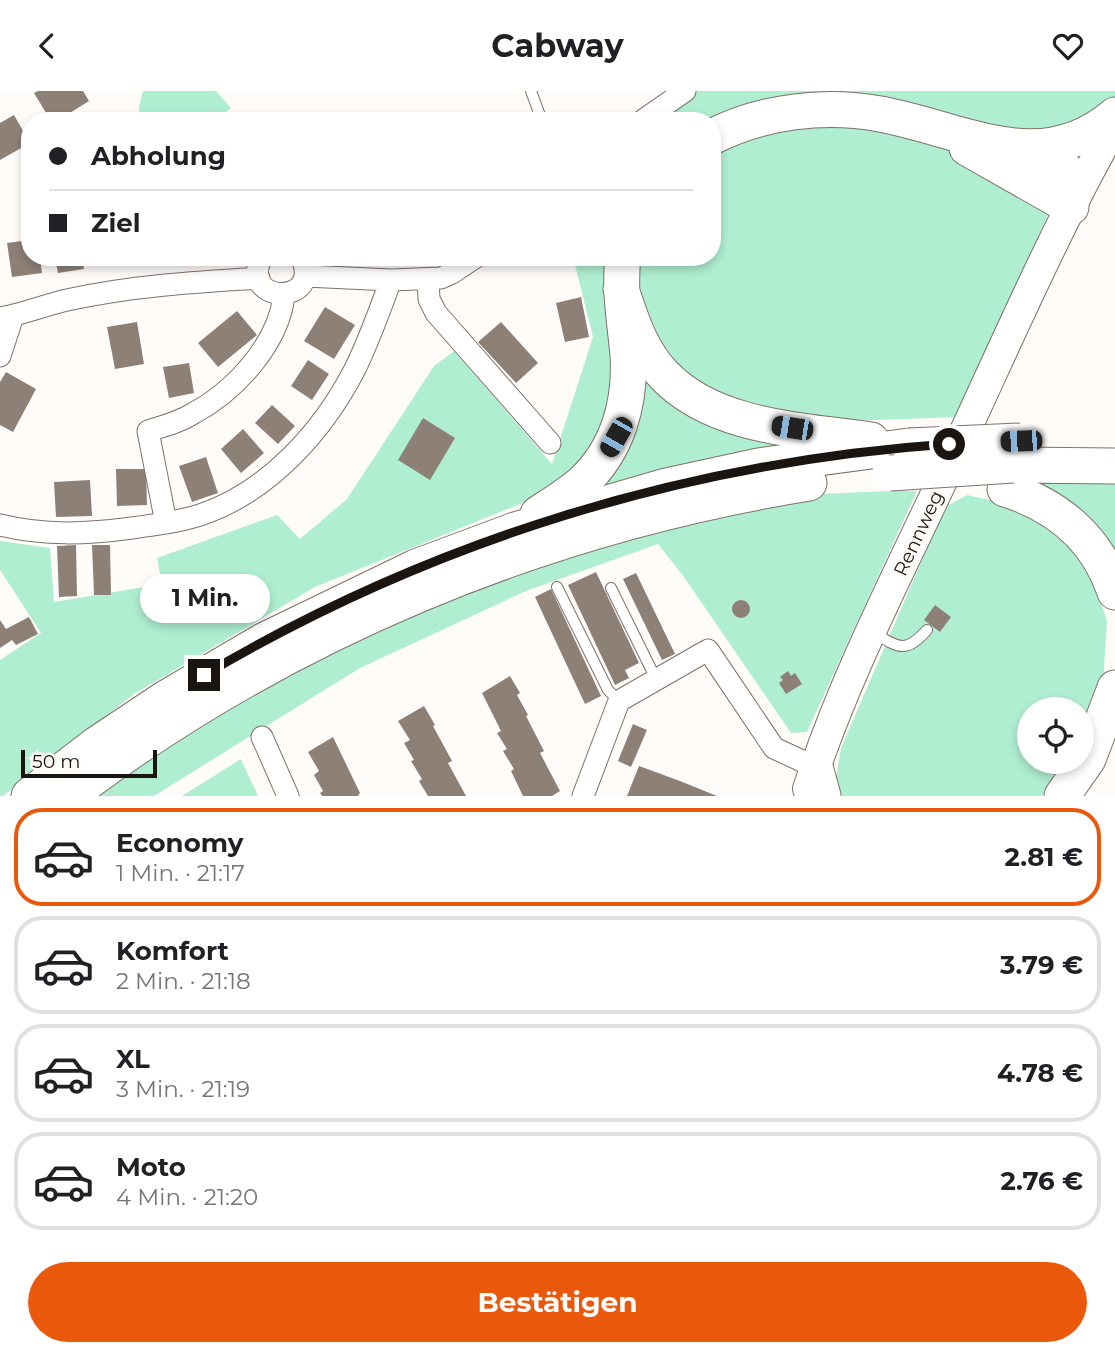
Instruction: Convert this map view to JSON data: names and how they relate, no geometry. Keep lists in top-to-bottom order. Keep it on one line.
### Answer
{"streets":{"main road":["Rennweg"]},"scale_bar":"50 m","page":{"header":"Cabway","banner":["Abholung","Ziel"],"bubble":"1 Min.","scale":"50 m","list":[{"name":"Economy","note":"1 Min. · 21:17","value":"2.81 €"},{"name":"Komfort","note":"2 Min. · 21:18","value":"3.79 €"},{"name":"XL","note":"3 Min. · 21:19","value":"4.78 €"},{"name":"Moto","note":"4 Min. · 21:20","value":"2.76 €"}],"buttons":"Bestätigen"}}
